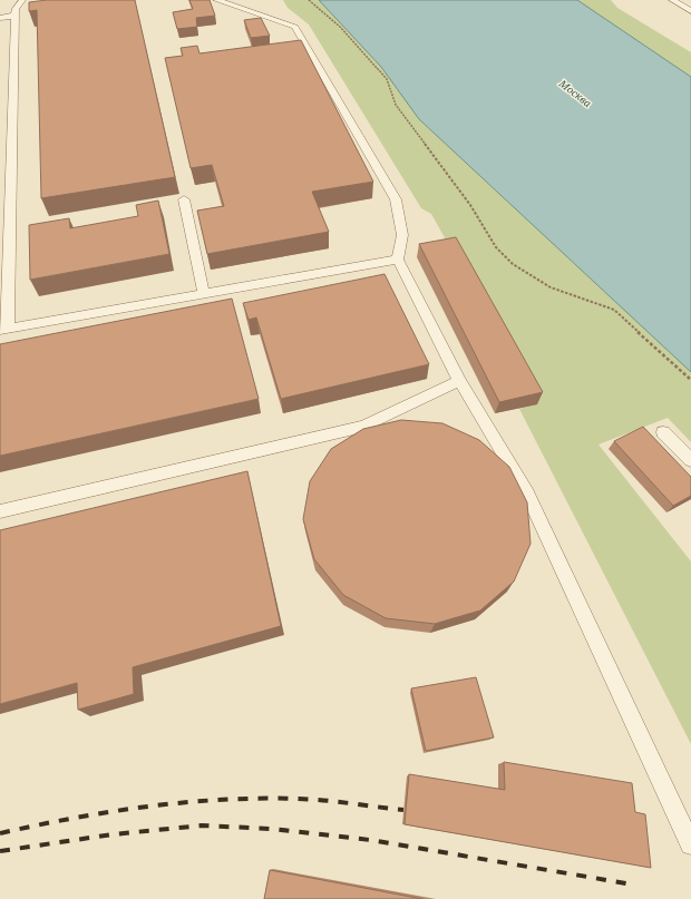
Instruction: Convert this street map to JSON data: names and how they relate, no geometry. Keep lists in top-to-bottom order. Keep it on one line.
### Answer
{"water":["Москва"]}
